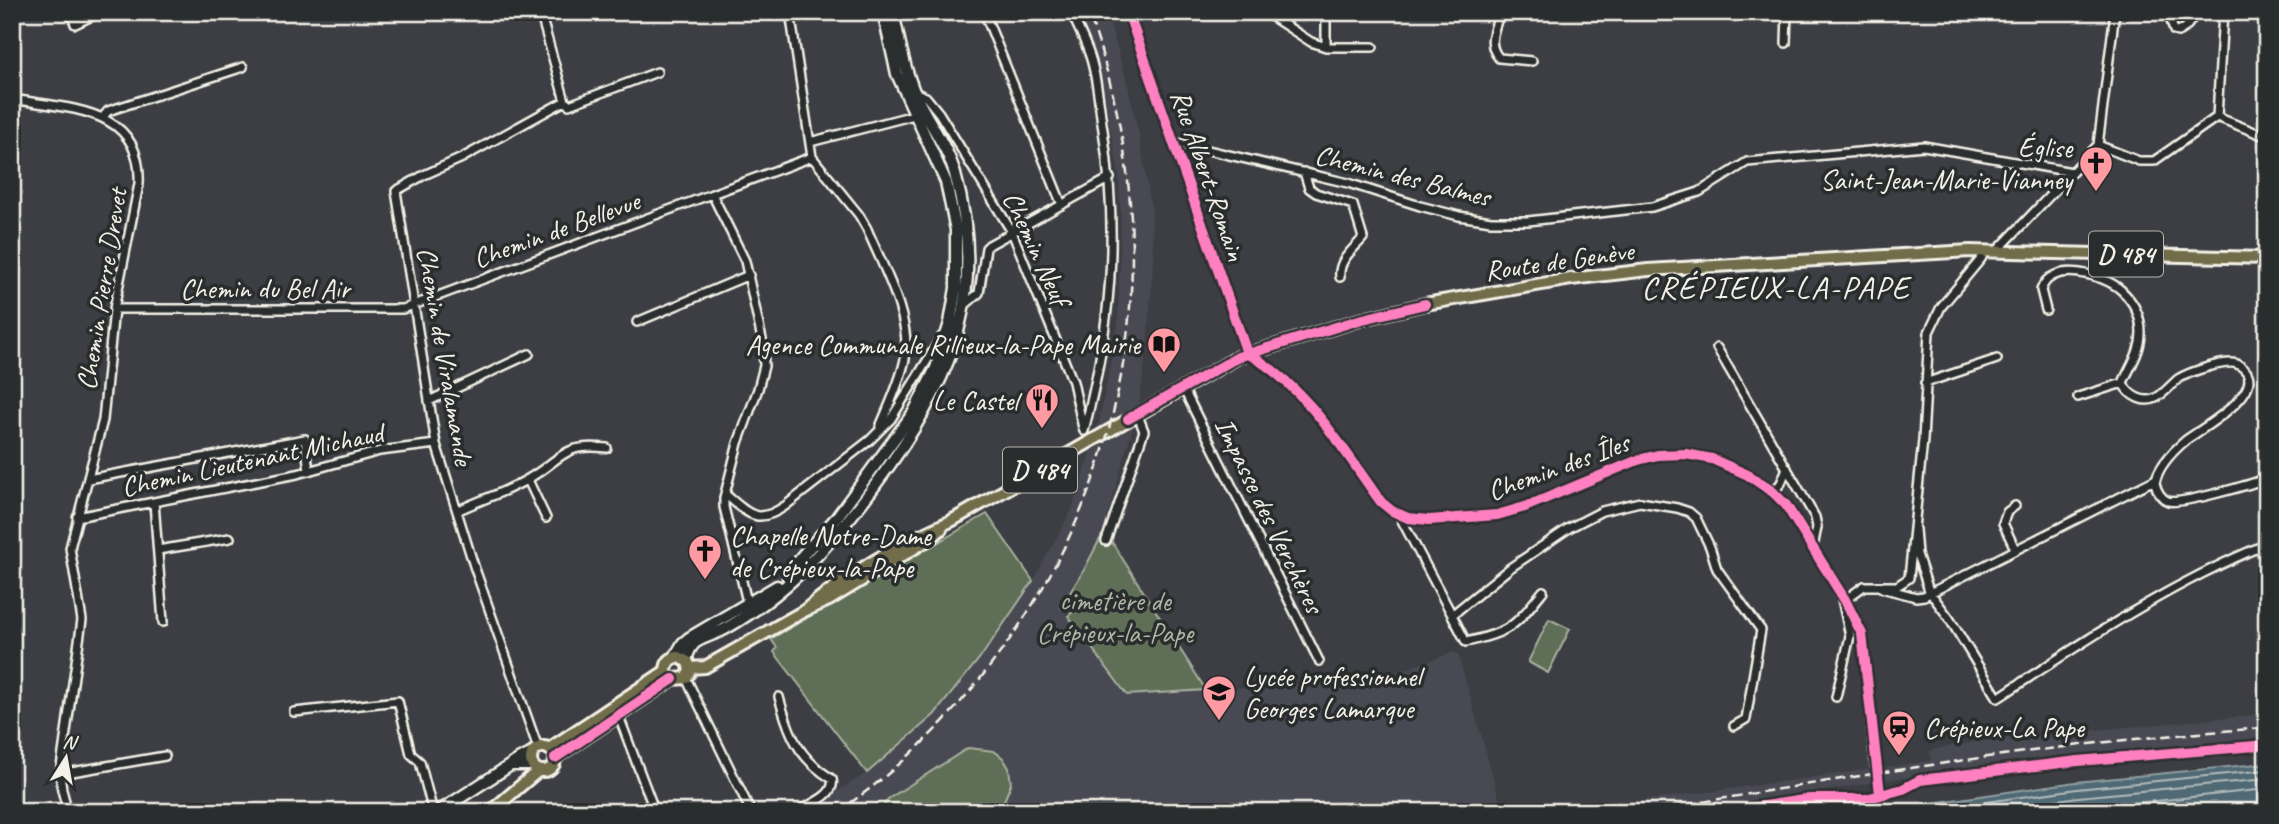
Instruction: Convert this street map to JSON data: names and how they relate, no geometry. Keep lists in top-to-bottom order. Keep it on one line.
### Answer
{"streets":{"main road":["D 484","Route de Genève"],"street":["Rue Albert-Romain","Chemin des Balmes","Chemin de Bellevue","Chemin Neuf","Chemin du Bel Air","Chemin Pierre Drevet","Chemin de Viralamande","Chemin Lieutenant Michaud","Chemin des Îles","Impasse des Verchères"]},"crossings":[["Rue Albert-Romain","Chemin des Balmes"],["Rue Albert-Romain","Route de Genève"],["Chemin de Bellevue","Chemin du Bel Air"],["Chemin de Bellevue","Chemin de Viralamande"],["Chemin Neuf","Route de Genève"],["Route de Genève","Chemin de Viralamande"],["Route de Genève","Impasse des Verchères"],["Chemin du Bel Air","Chemin Pierre Drevet"],["Chemin du Bel Air","Chemin de Viralamande"],["Chemin Pierre Drevet","Chemin Lieutenant Michaud"],["Chemin de Viralamande","Chemin Lieutenant Michaud"]],"districts":["CRÉPIEUX-LA-PAPE"],"parks":["cimetière de Crépieux-la-Pape"],"places":{"church":["Église Saint-Jean-Marie-Vianney","Chapelle Notre-Dame de Crépieux-la-Pape"],"library":["Agence Communale Rillieux-la-Pape Mairie"],"restaurant":["Le Castel"],"school or university":["Lycée professionnel Georges Lamarque"],"station":["Crépieux-La Pape"]},"north":"top"}
